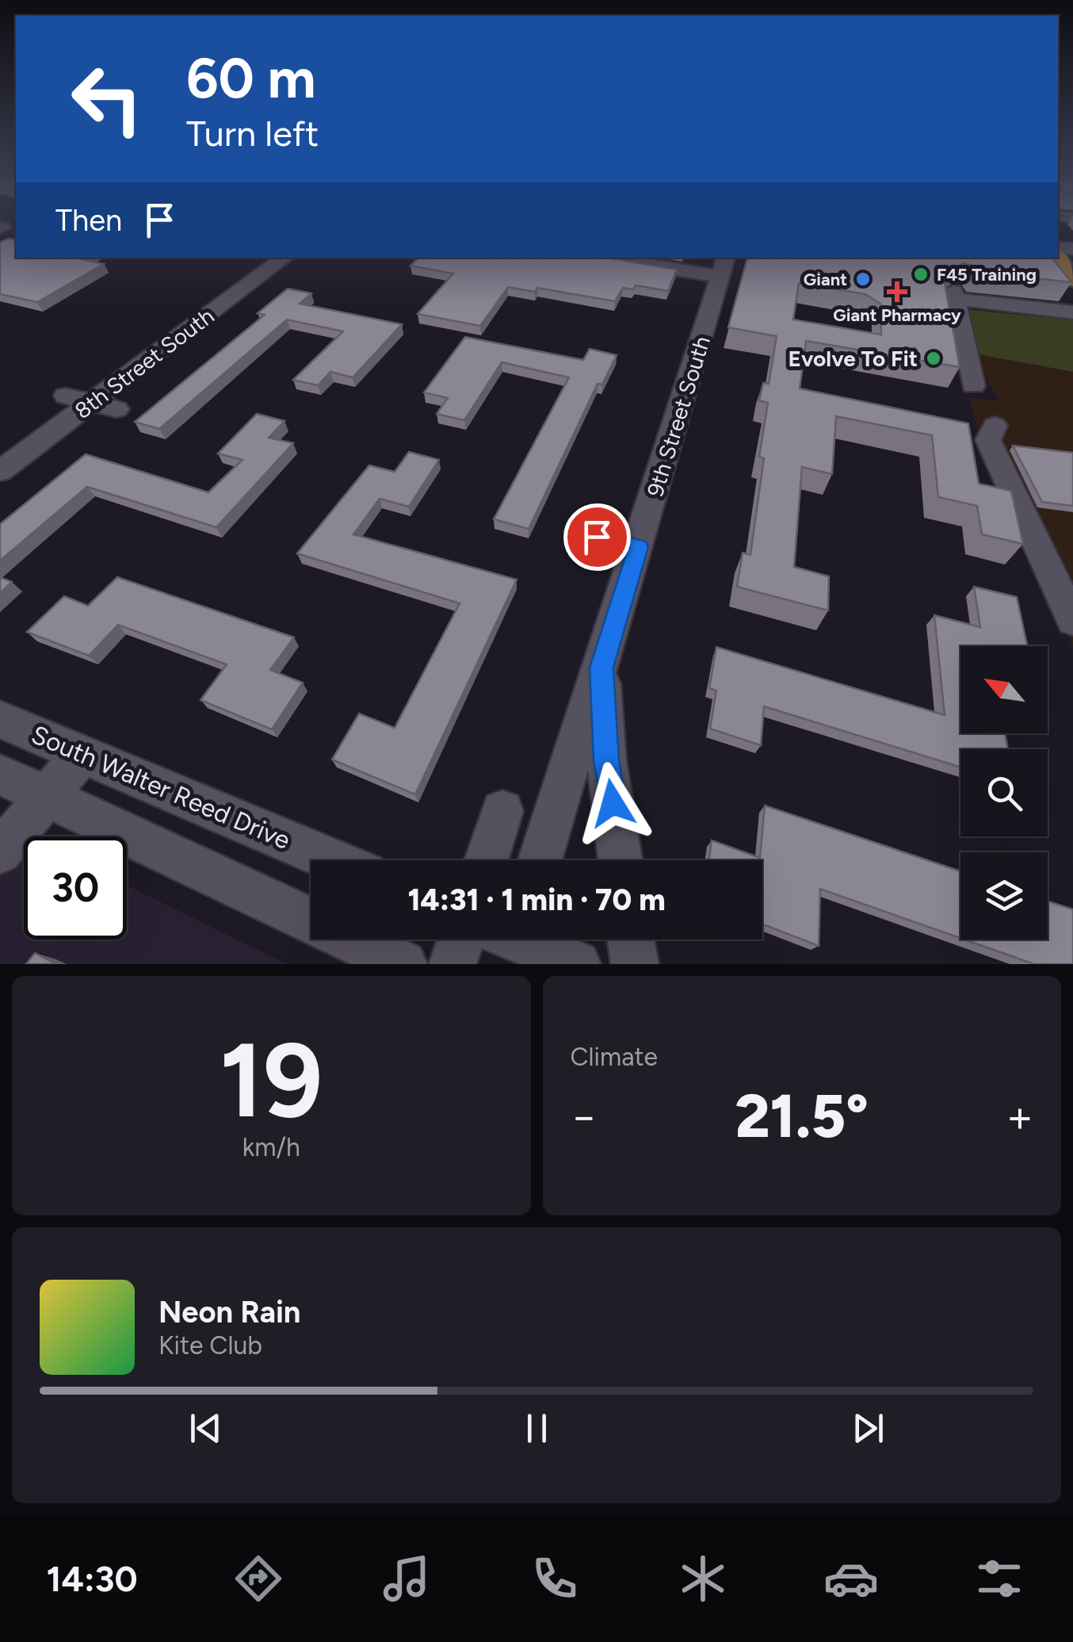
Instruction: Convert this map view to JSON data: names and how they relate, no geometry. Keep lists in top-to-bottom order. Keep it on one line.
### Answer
{"streets":{"street":["8th Street South","9th Street South","South Walter Reed Drive"]},"places":{"other":["F45 Training","Giant","Evolve To Fit"],"health":["Giant Pharmacy"]},"north":"top left","page":{"turn":["60 m","Turn left"],"then":"Then","limit":"30","trip":"14:31 · 1 min · 70 m","tile":[["19","km/h"],"Climate"],"heat":["−","21.5°","+"],"song":["Neon Rain","Kite Club"],"tabs":"14:30"}}
